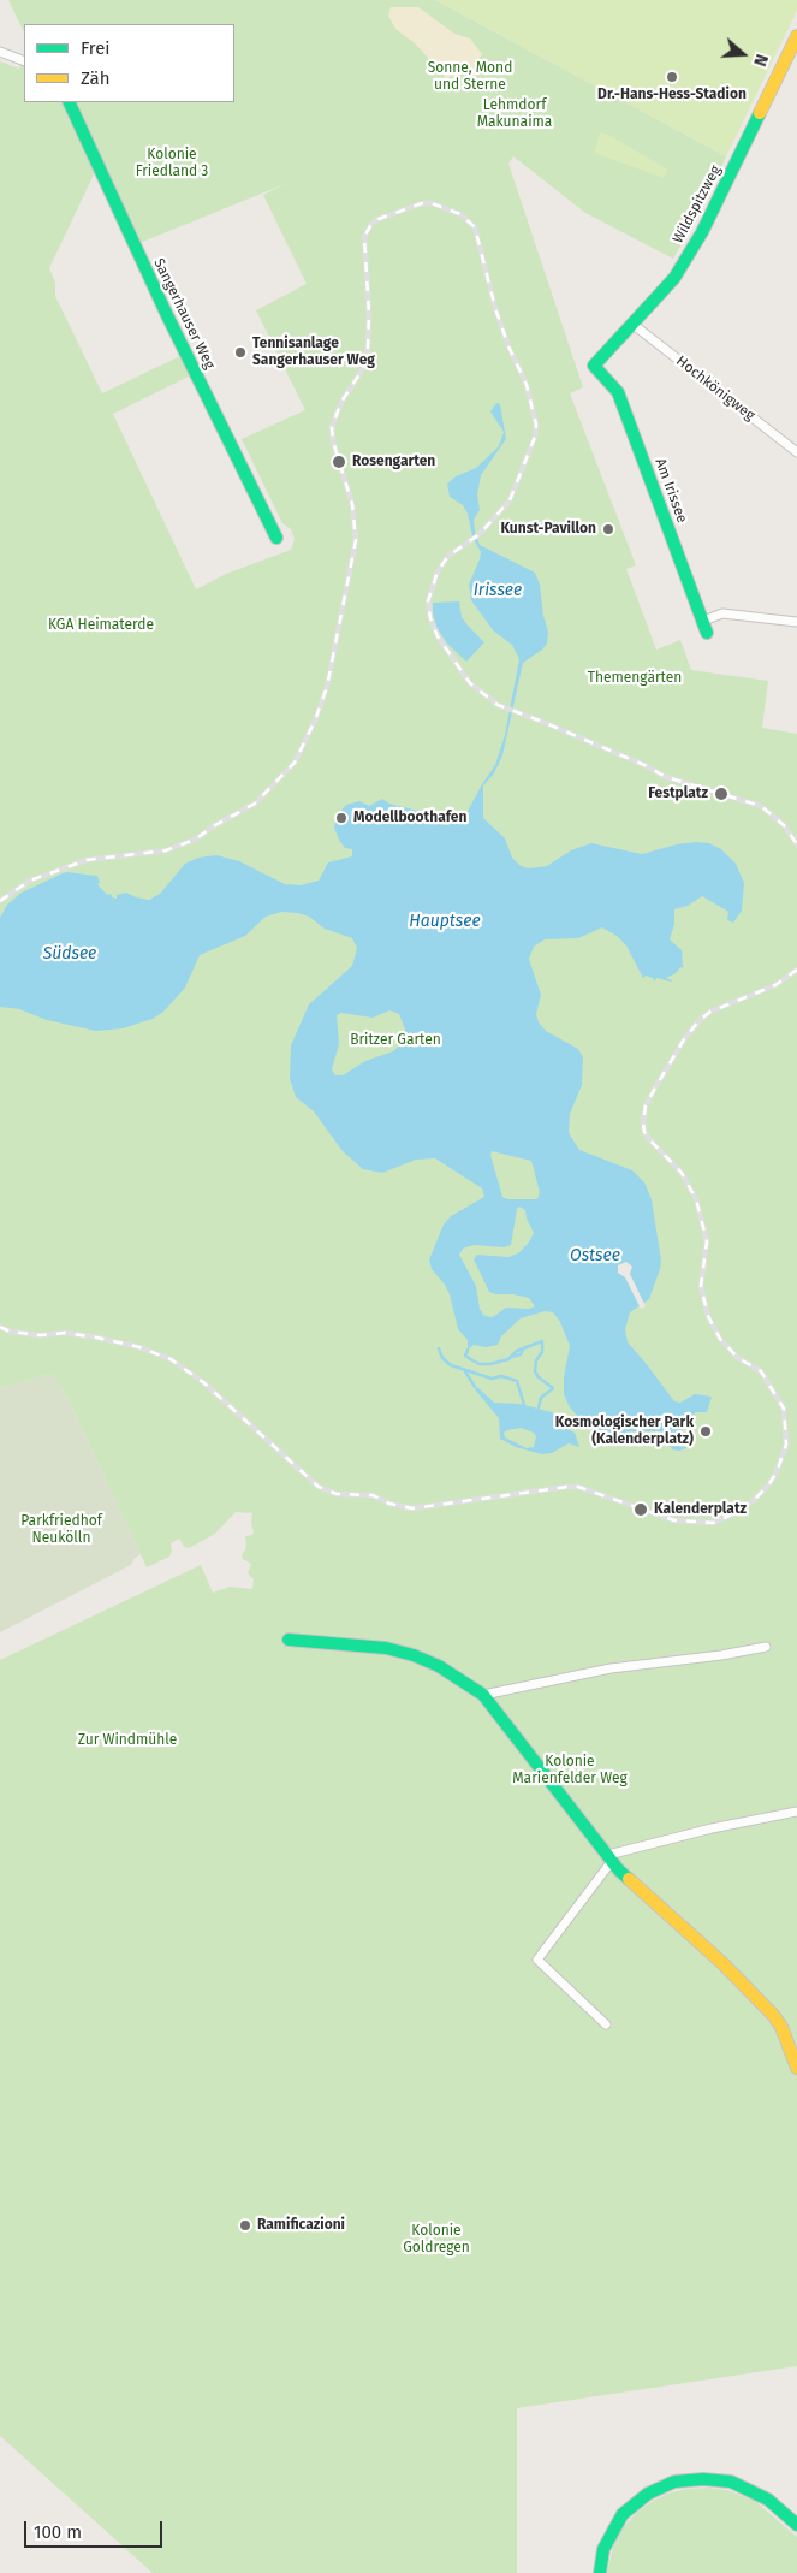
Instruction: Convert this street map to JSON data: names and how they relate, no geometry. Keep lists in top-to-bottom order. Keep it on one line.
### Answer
{"streets":{"street":["Wildspitzweg","Sangerhauser Weg","Hochkönigweg","Am Irissee"]},"crossings":[["Wildspitzweg","Hochkönigweg"],["Wildspitzweg","Am Irissee"]],"water":["Irissee","Hauptsee","Südsee","Ostsee"],"parks":["Sonne, Mond und Sterne","Lehmdorf Makunaima","Kolonie Friedland 3","KGA Heimaterde","Themengärten","Britzer Garten","Parkfriedhof Neukölln","Zur Windmühle","Kolonie Marienfelder Weg","Kolonie Goldregen"],"places":["Dr.-Hans-Hess-Stadion","Tennisanlage Sangerhauser Weg","Rosengarten","Kunst-Pavillon","Festplatz","Modellboothafen","Kosmologischer Park (Kalenderplatz)","Kalenderplatz","Ramificazioni"],"legend":["Frei","Zäh"],"scale_bar":"100 m","north":"right"}
